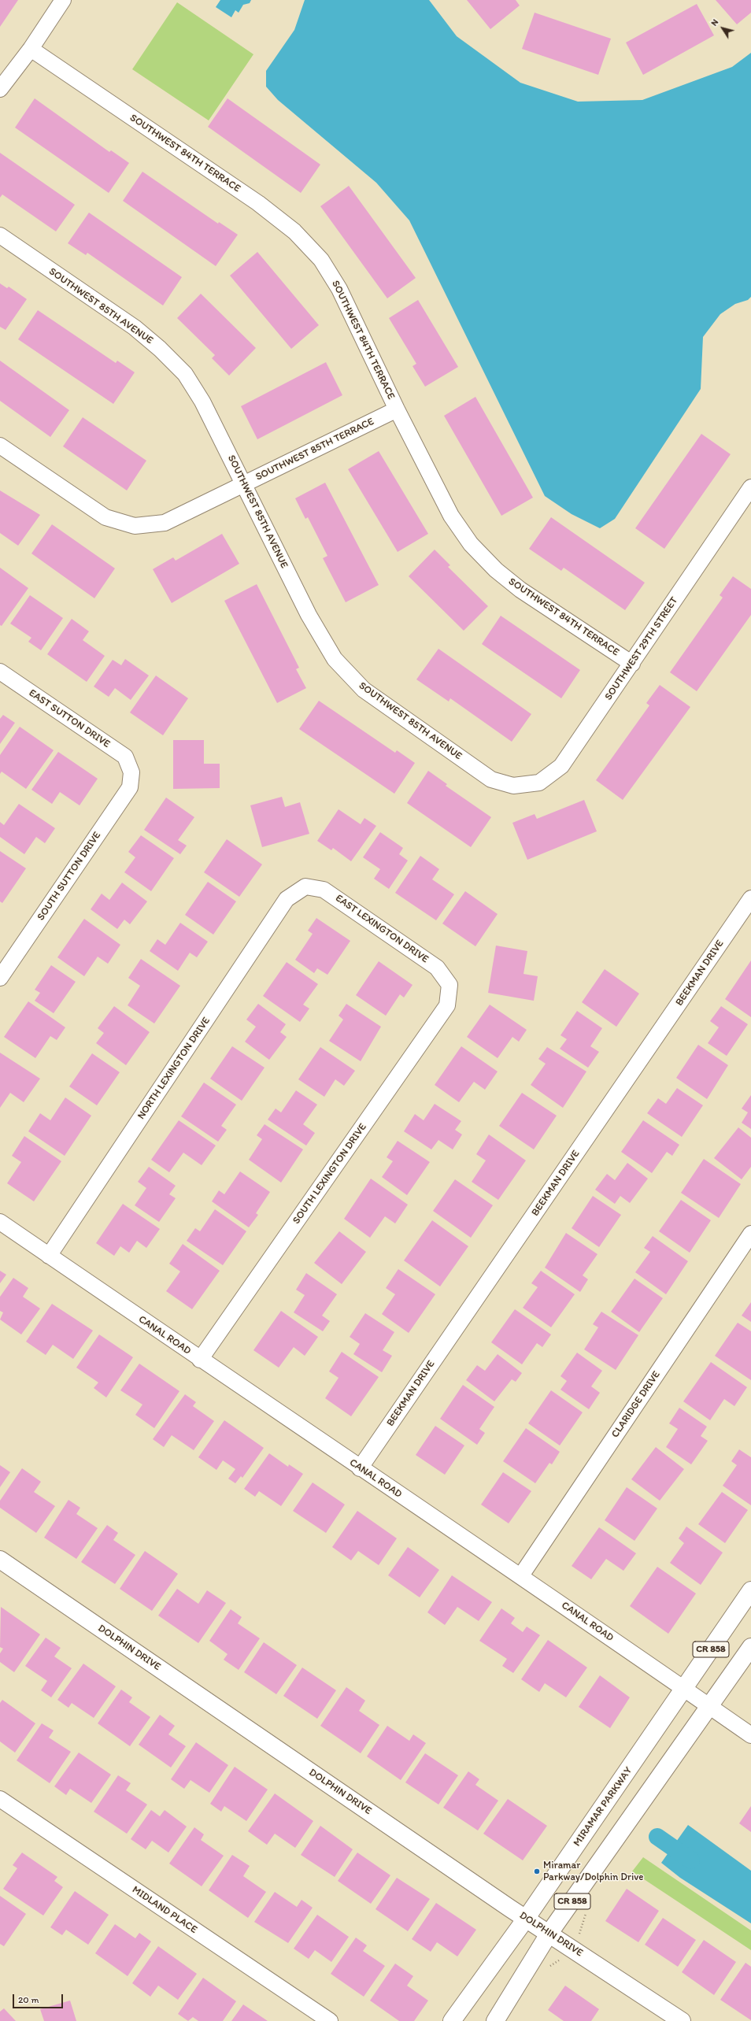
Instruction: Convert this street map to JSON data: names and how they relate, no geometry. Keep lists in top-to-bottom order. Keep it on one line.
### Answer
{"streets":{"main road":["DOLPHIN DRIVE","CR 858","MIRAMAR PARKWAY"],"street":["SOUTHWEST 84TH TERRACE","SOUTHWEST 85TH AVENUE","SOUTHWEST 85TH TERRACE","SOUTHWEST 29TH STREET","EAST SUTTON DRIVE","SOUTH SUTTON DRIVE","EAST LEXINGTON DRIVE","BEEKMAN DRIVE","NORTH LEXINGTON DRIVE","SOUTH LEXINGTON DRIVE","CANAL ROAD","CLARIDGE DRIVE","MIDLAND PLACE"]},"crossings":[["SOUTHWEST 84TH TERRACE","SOUTHWEST 85TH TERRACE"],["SOUTHWEST 84TH TERRACE","SOUTHWEST 29TH STREET"],["SOUTHWEST 85TH AVENUE","SOUTHWEST 85TH TERRACE"],["SOUTHWEST 85TH AVENUE","SOUTHWEST 29TH STREET"],["EAST SUTTON DRIVE","SOUTH SUTTON DRIVE"],["EAST LEXINGTON DRIVE","NORTH LEXINGTON DRIVE"],["EAST LEXINGTON DRIVE","SOUTH LEXINGTON DRIVE"],["BEEKMAN DRIVE","CANAL ROAD"],["NORTH LEXINGTON DRIVE","CANAL ROAD"],["SOUTH LEXINGTON DRIVE","CANAL ROAD"],["CANAL ROAD","CLARIDGE DRIVE"],["CANAL ROAD","CR 858"],["CANAL ROAD","MIRAMAR PARKWAY"],["DOLPHIN DRIVE","CR 858"],["DOLPHIN DRIVE","MIRAMAR PARKWAY"]],"places":["Miramar Parkway/Dolphin Drive"],"scale_bar":"20 m","north":"top left"}
